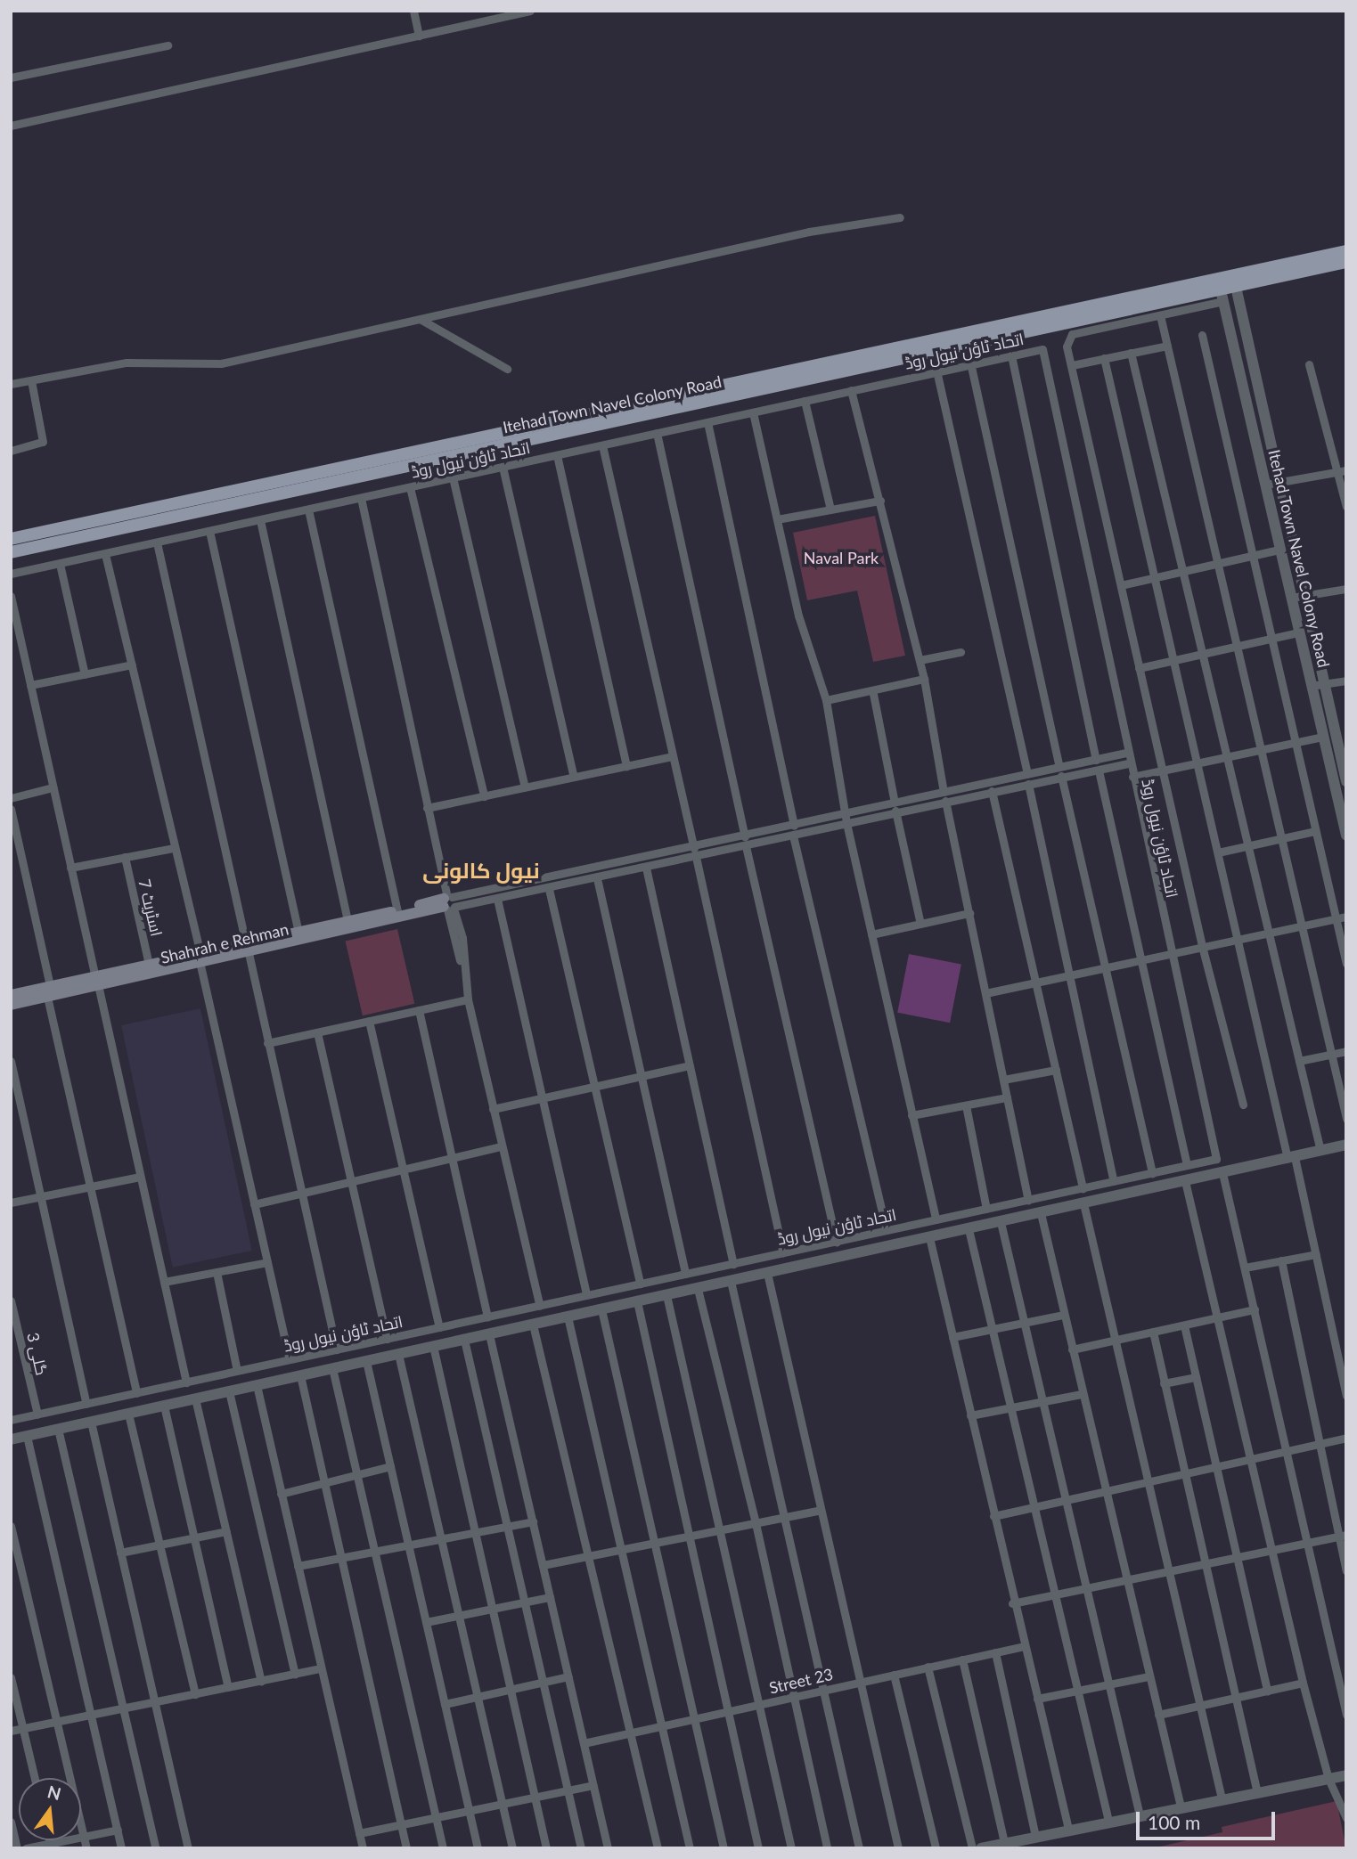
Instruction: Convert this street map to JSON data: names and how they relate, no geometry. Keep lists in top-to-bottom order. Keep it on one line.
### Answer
{"streets":{"main road":["Itehad Town Navel Colony Road","Shahrah e Rehman"],"street":["اتحاد ٹاؤن نیول روڈ","اسٹریٹ 7","گلی 3","Street 23"]},"crossings":[["اتحاد ٹاؤن نیول روڈ","گلی 3"],["اسٹریٹ 7","Shahrah e Rehman"]],"districts":["نیول کالونی"],"parks":["Naval Park"],"scale_bar":"100 m","north":"top"}
